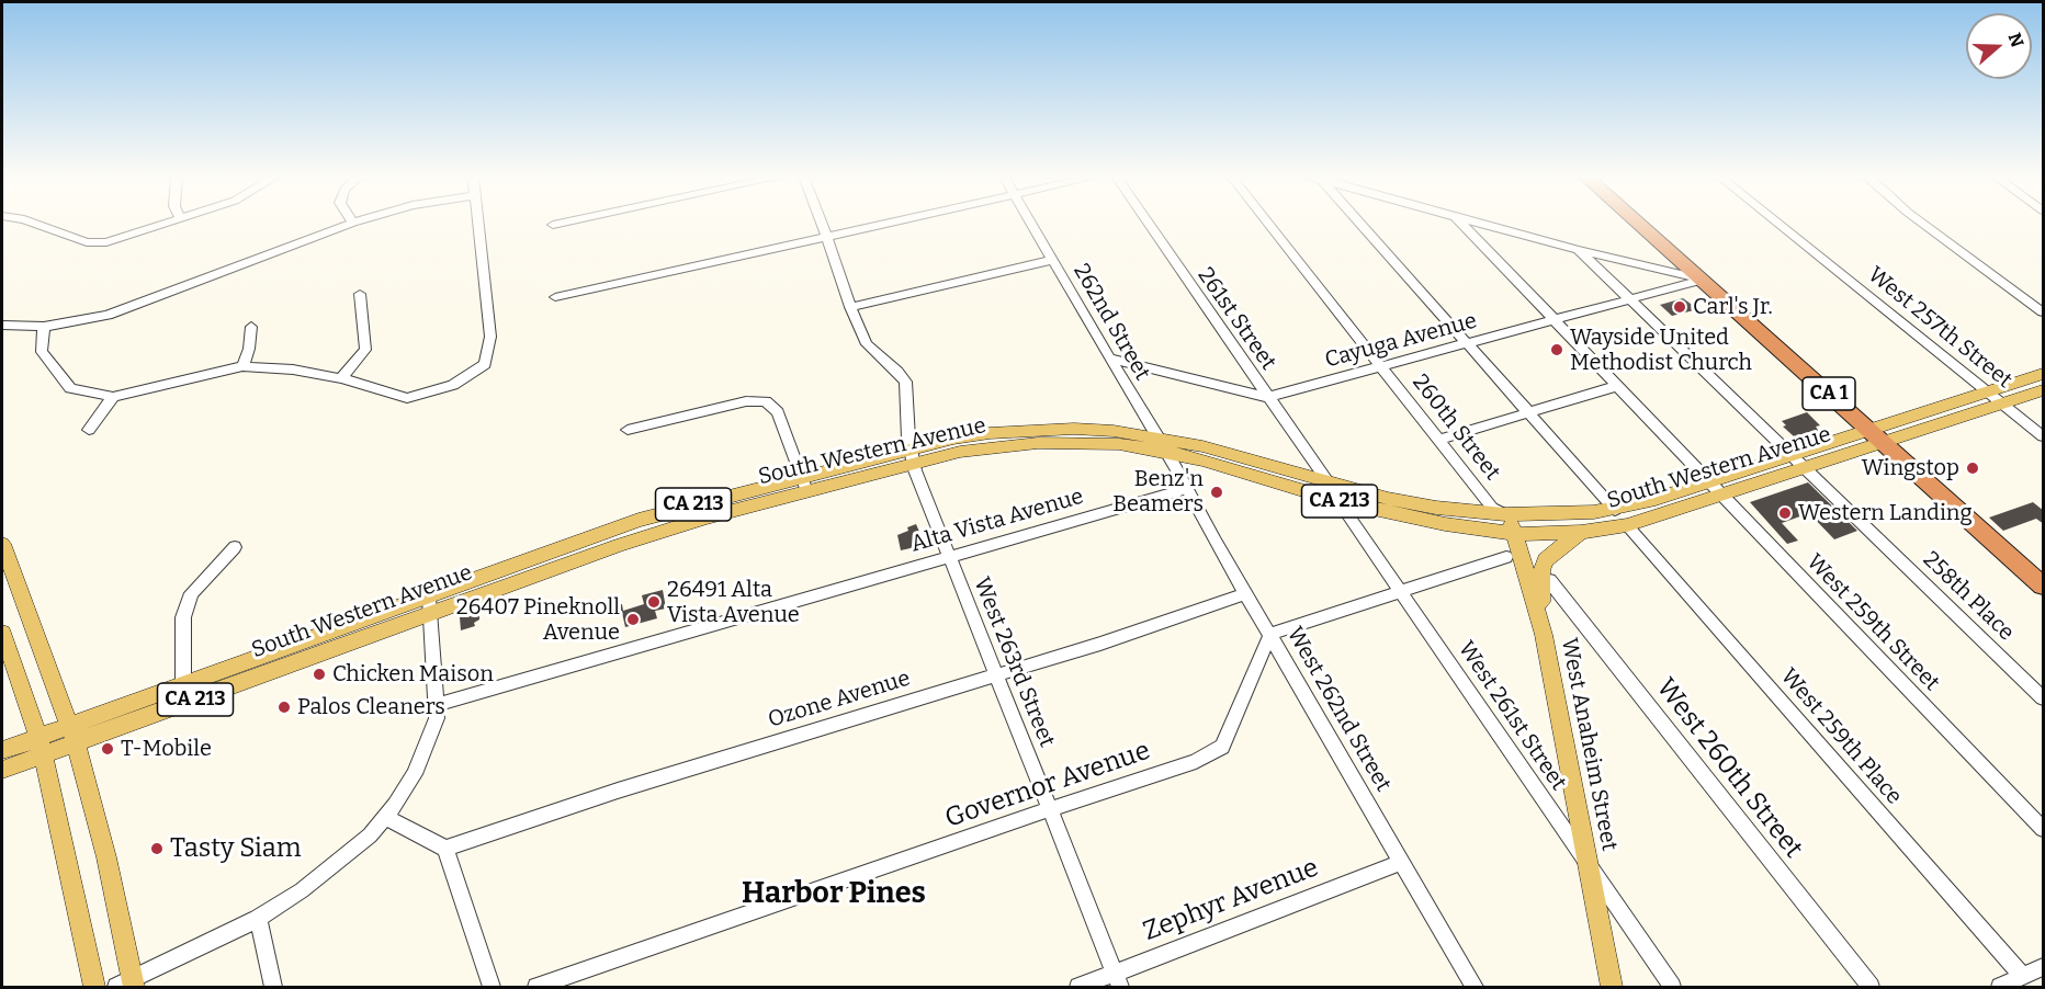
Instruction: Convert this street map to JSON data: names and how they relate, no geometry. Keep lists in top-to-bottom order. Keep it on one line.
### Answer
{"streets":{"highway":["CA 1"],"main road":["South Western Avenue","CA 213","West Anaheim Street"],"street":["261st Street","262nd Street","West 257th Street","Cayuga Avenue","260th Street","Alta Vista Avenue","258th Place","West 259th Street","West 263rd Street","Ozone Avenue","West 262nd Street","West 261st Street","West 259th Place","West 260th Street","Governor Avenue","Zephyr Avenue"]},"crossings":[["261st Street","Cayuga Avenue"],["261st Street","South Western Avenue"],["262nd Street","Cayuga Avenue"],["262nd Street","South Western Avenue"],["262nd Street","West 262nd Street"],["West 257th Street","South Western Avenue"],["Cayuga Avenue","CA 1"],["Cayuga Avenue","260th Street"],["Cayuga Avenue","258th Place"],["Cayuga Avenue","West 259th Street"],["CA 1","South Western Avenue"],["260th Street","South Western Avenue"],["260th Street","West Anaheim Street"],["South Western Avenue","258th Place"],["South Western Avenue","West 259th Street"],["South Western Avenue","West 263rd Street"],["South Western Avenue","West 262nd Street"],["South Western Avenue","West 261st Street"],["South Western Avenue","West 259th Place"],["South Western Avenue","West Anaheim Street"],["Alta Vista Avenue","West 263rd Street"],["Alta Vista Avenue","West 262nd Street"],["West 263rd Street","Ozone Avenue"],["West 263rd Street","Governor Avenue"],["West 263rd Street","Zephyr Avenue"],["Ozone Avenue","West 262nd Street"],["West 262nd Street","Governor Avenue"],["West 262nd Street","Zephyr Avenue"],["West 261st Street","West Anaheim Street"]],"districts":["Harbor Pines"],"places":["Carl's Jr.","Wayside United Methodist Church","Wingstop","Benz'n Beamers","Western Landing","26491 Alta Vista Avenue","26407 Pineknoll Avenue","Chicken Maison","Palos Cleaners","T-Mobile","Tasty Siam"],"north":"right"}
